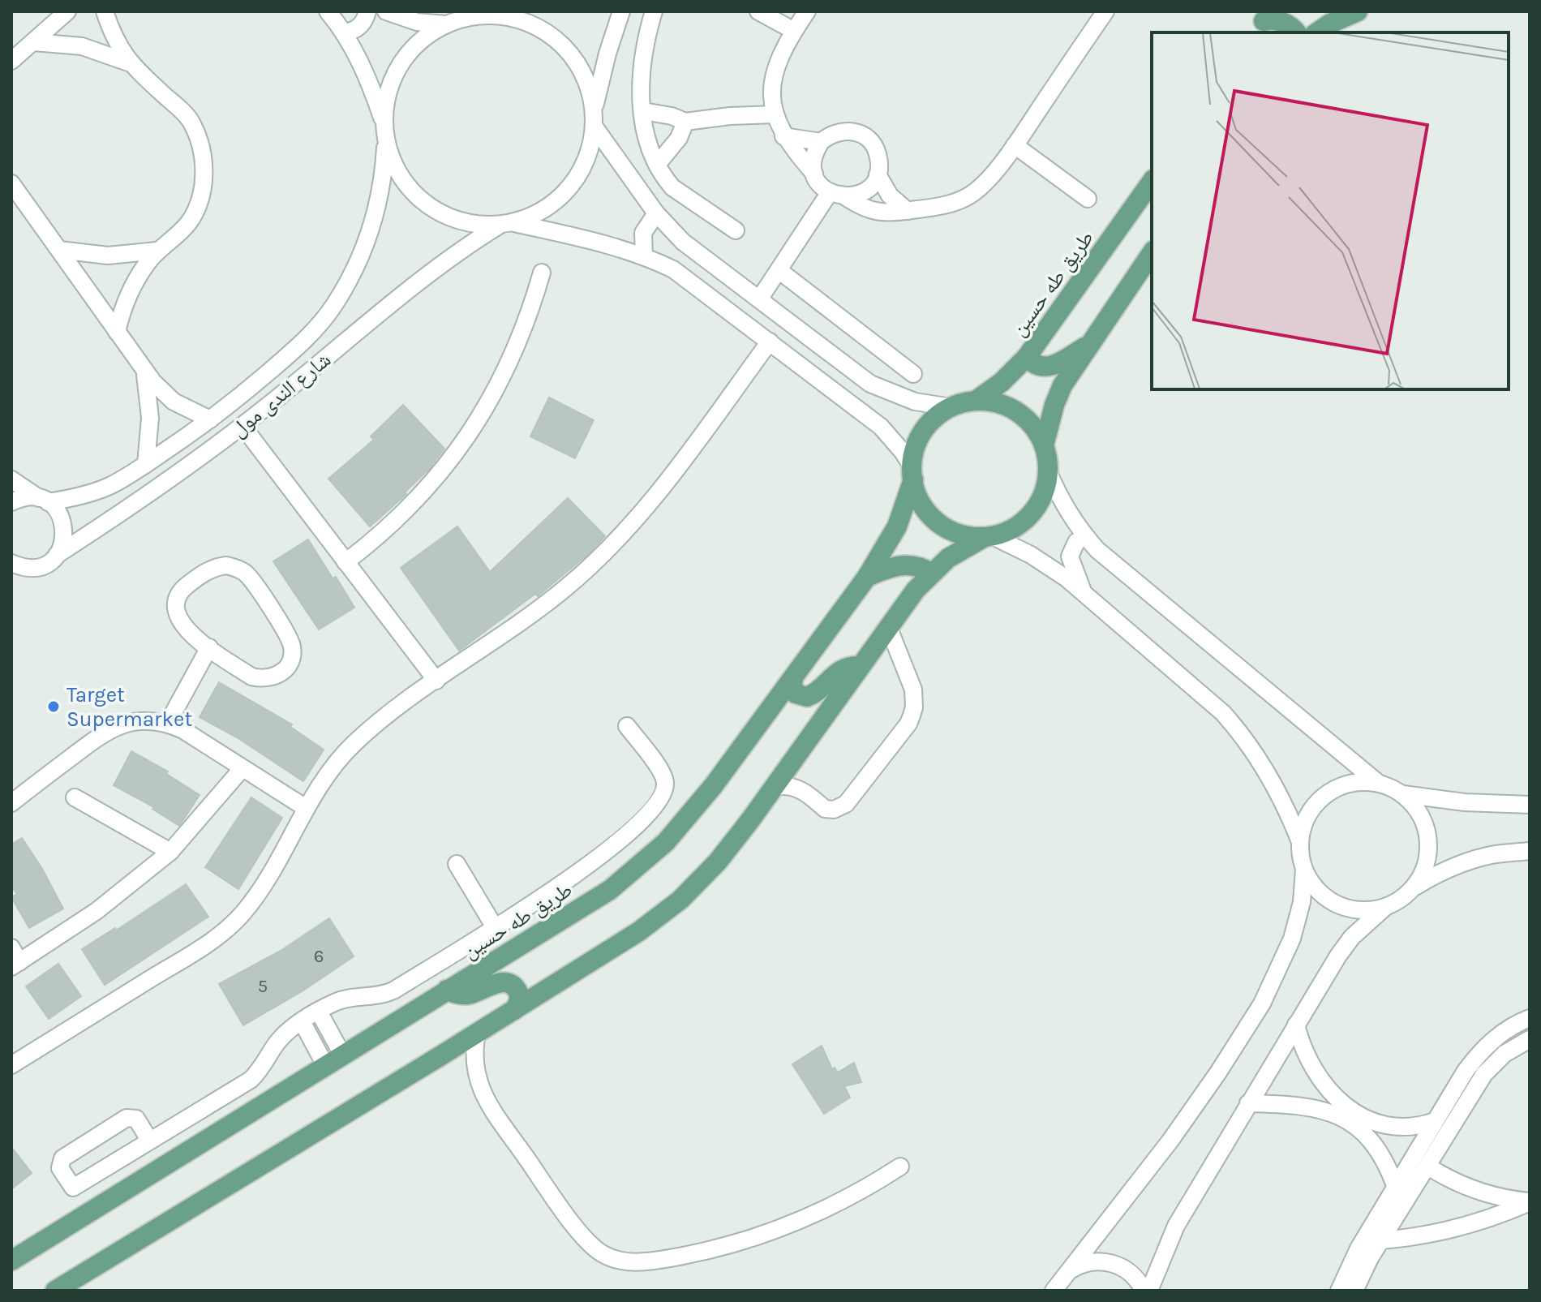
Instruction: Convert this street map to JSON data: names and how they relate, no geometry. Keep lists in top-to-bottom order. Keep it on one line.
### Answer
{"streets":{"main road":["طريق طه حسين"],"street":["شارع الندى مول"]},"places":["Target Supermarket"],"house_numbers":["6","5"]}
